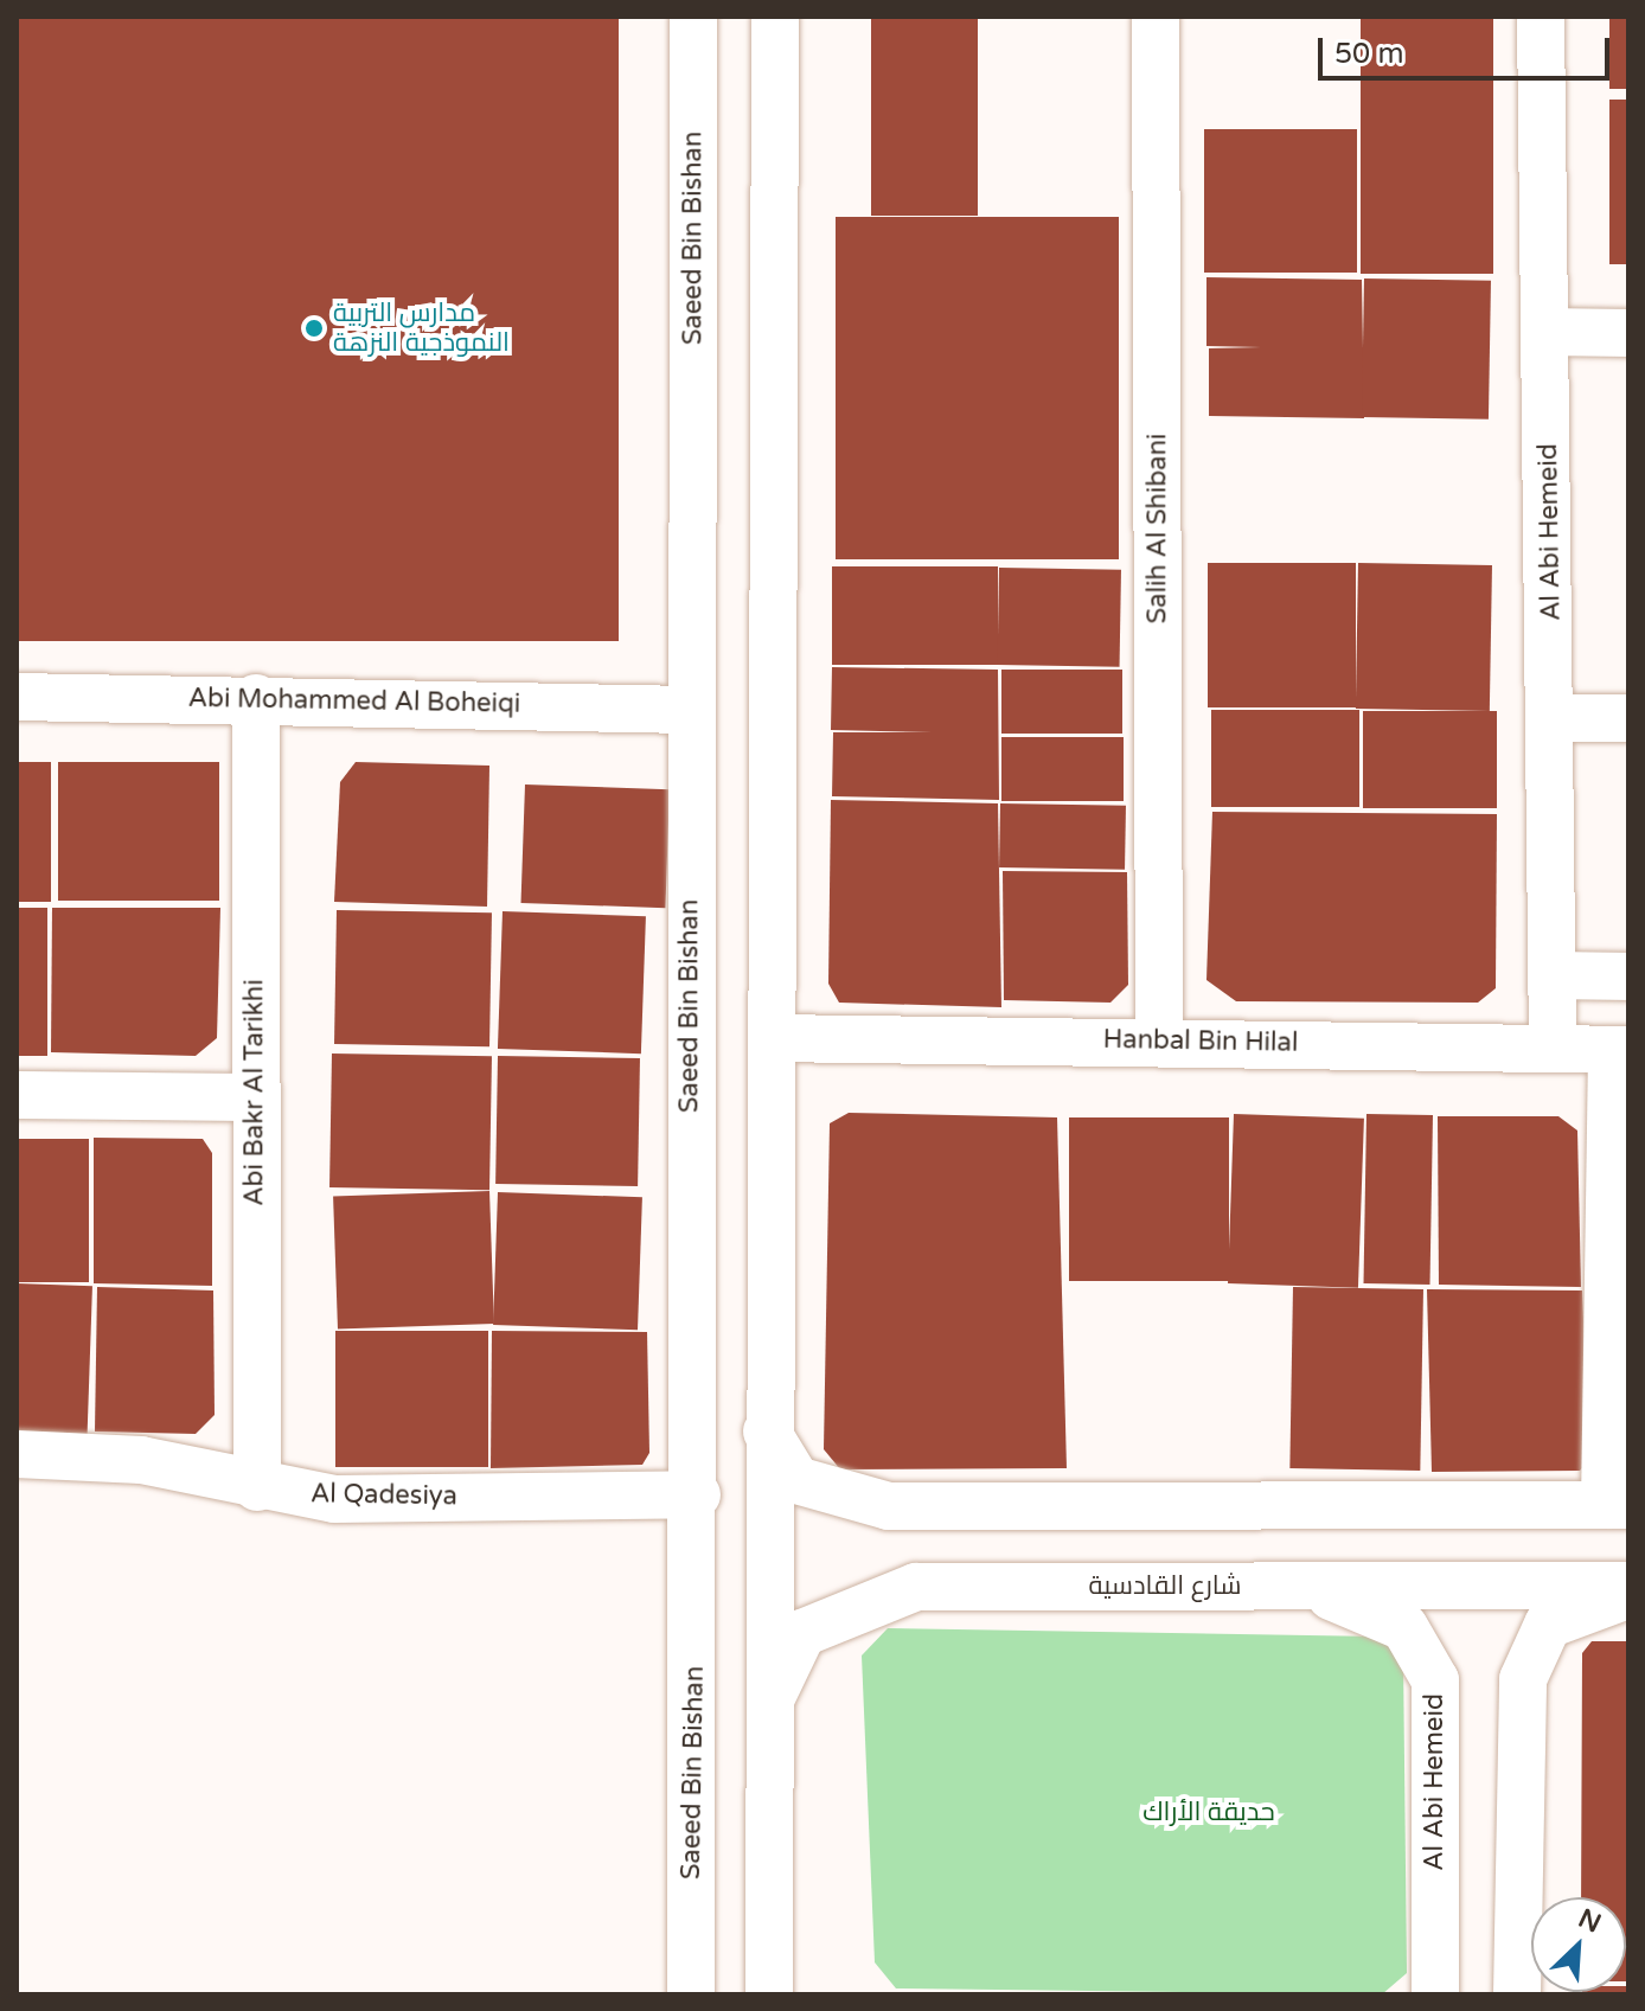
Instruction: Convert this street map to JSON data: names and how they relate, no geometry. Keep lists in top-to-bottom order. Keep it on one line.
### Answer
{"streets":{"street":["Saeed Bin Bishan","Salih Al Shibani","Al Abi Hemeid","Abi Mohammed Al Boheiqi","Hanbal Bin Hilal","Abi Bakr Al Tarikhi","Al Qadesiya","شارع القادسية"]},"crossings":[["Saeed Bin Bishan","Abi Mohammed Al Boheiqi"],["Saeed Bin Bishan","Al Qadesiya"],["Salih Al Shibani","Hanbal Bin Hilal"],["Al Abi Hemeid","Hanbal Bin Hilal"],["Al Abi Hemeid","شارع القادسية"],["Abi Mohammed Al Boheiqi","Abi Bakr Al Tarikhi"],["Abi Bakr Al Tarikhi","Al Qadesiya"]],"parks":["حديقة الأراك"],"places":["مدارس التربية النموذجية النزهة"],"scale_bar":"50 m","north":"top right"}
